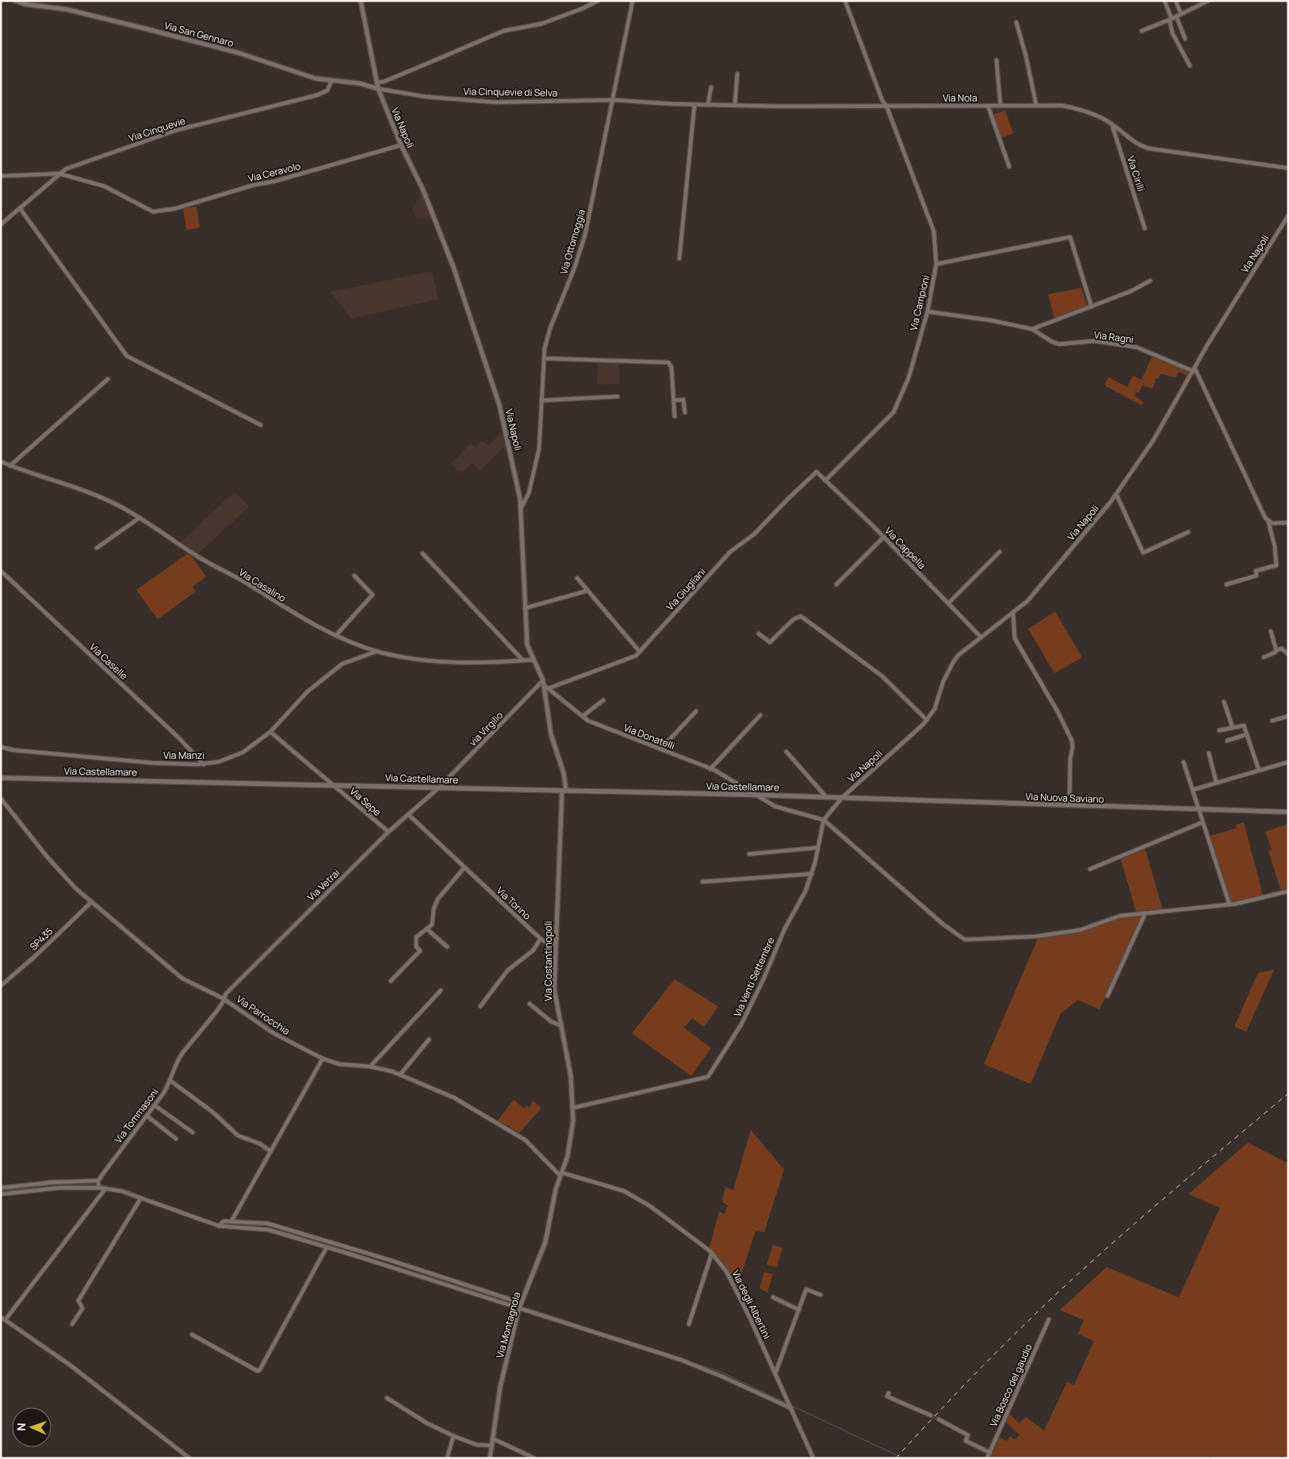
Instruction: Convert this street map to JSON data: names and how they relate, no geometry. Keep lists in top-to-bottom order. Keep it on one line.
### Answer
{"streets":{"main road":["Via Castellamare","Via Nuova Saviano"],"street":["Via San Gennaro","Via Cinquevie di Selva","Via Nola","Via Napoli","Via Cinquevie","Via Ceravolo","Via Cirilli","Via Ottomoggia","Via Campioni","Via Ragni","Via Cappella","Via Casalino","Via Giugliani","Via Caselle","via Virgilio","Via Donatelli","Via Manzi","Via Sepe","Via Vetrai","Via Torino","SP435","Via Costantinopoli","Via Venti Settembre","Via Parrocchia","Via Tommasoni","Via degli Albertini","Via Montagnola","Via Bosco del gaudio"]},"crossings":[["Via San Gennaro","Via Cinquevie di Selva"],["Via San Gennaro","Via Napoli"],["Via San Gennaro","Via Cinquevie"],["Via Cinquevie di Selva","Via Nola"],["Via Cinquevie di Selva","Via Napoli"],["Via Cinquevie di Selva","Via Ottomoggia"],["Via Nola","Via Cirilli"],["Via Nola","Via Campioni"],["Via Napoli","Via Ceravolo"],["Via Napoli","Via Ottomoggia"],["Via Napoli","Via Ragni"],["Via Napoli","Via Cappella"],["Via Napoli","Via Casalino"],["Via Napoli","via Virgilio"],["Via Napoli","Via Donatelli"],["Via Napoli","Via Castellamare"],["Via Napoli","Via Nuova Saviano"],["Via Napoli","Via Costantinopoli"],["Via Napoli","Via Venti Settembre"],["Via Cinquevie","Via Ceravolo"],["Via Campioni","Via Ragni"],["Via Campioni","Via Cappella"],["Via Cappella","Via Giugliani"],["Via Casalino","Via Manzi"],["Via Giugliani","Via Donatelli"],["Via Caselle","Via Manzi"],["via Virgilio","Via Donatelli"],["via Virgilio","Via Castellamare"],["via Virgilio","Via Vetrai"],["Via Donatelli","Via Castellamare"],["Via Donatelli","Via Venti Settembre"],["Via Manzi","Via Sepe"],["Via Castellamare","Via Nuova Saviano"],["Via Castellamare","Via Sepe"],["Via Castellamare","Via Vetrai"],["Via Castellamare","Via Costantinopoli"],["Via Castellamare","Via Venti Settembre"],["Via Nuova Saviano","Via Venti Settembre"],["Via Sepe","Via Vetrai"],["Via Vetrai","Via Torino"],["Via Vetrai","Via Parrocchia"],["Via Vetrai","Via Tommasoni"],["Via Torino","Via Costantinopoli"],["SP435","Via Parrocchia"],["Via Costantinopoli","Via Venti Settembre"],["Via Costantinopoli","Via Parrocchia"],["Via Costantinopoli","Via degli Albertini"],["Via Costantinopoli","Via Montagnola"],["Via Parrocchia","Via Tommasoni"],["Via Parrocchia","Via degli Albertini"],["Via Parrocchia","Via Montagnola"],["Via degli Albertini","Via Montagnola"]],"north":"left"}
